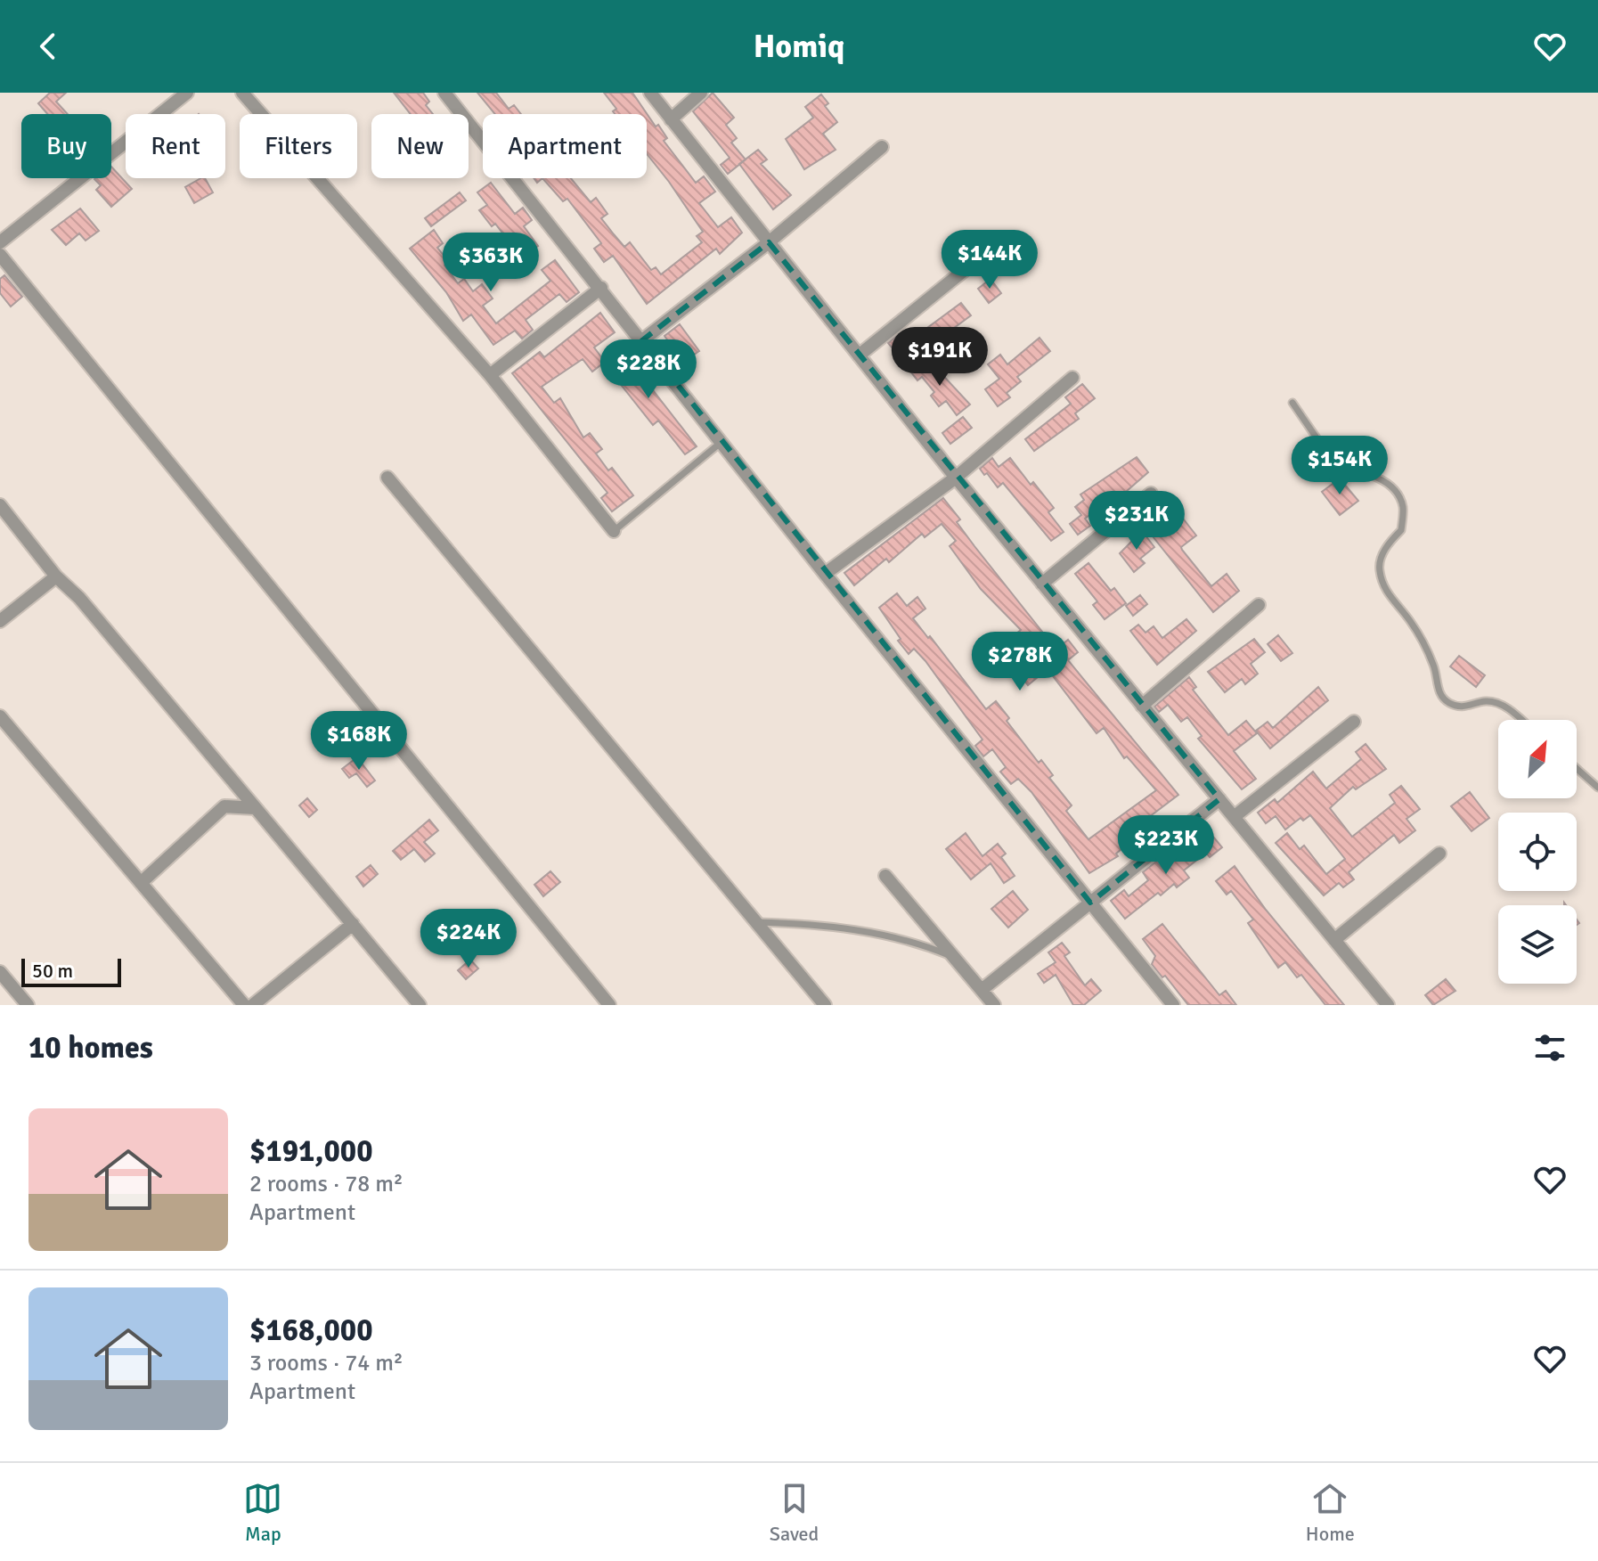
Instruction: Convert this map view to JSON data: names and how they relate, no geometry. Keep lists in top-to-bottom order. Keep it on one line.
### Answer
{"scale_bar":"50 m","north":"top right","page":{"header":"Homiq","chip":["Buy","Rent","Filters","New","Apartment"],"price":["$144K","$363K","$191K","$228K","$154K","$231K","$278K","$168K","$223K","$224K"],"scale":"50 m","heading":"10 homes","list":[{"name":"$191,000","note":"2 rooms · 78 m² · Apartment"},{"name":"$168,000","note":"3 rooms · 74 m² · Apartment"}],"tabs":["Map","Saved","Home"]}}
